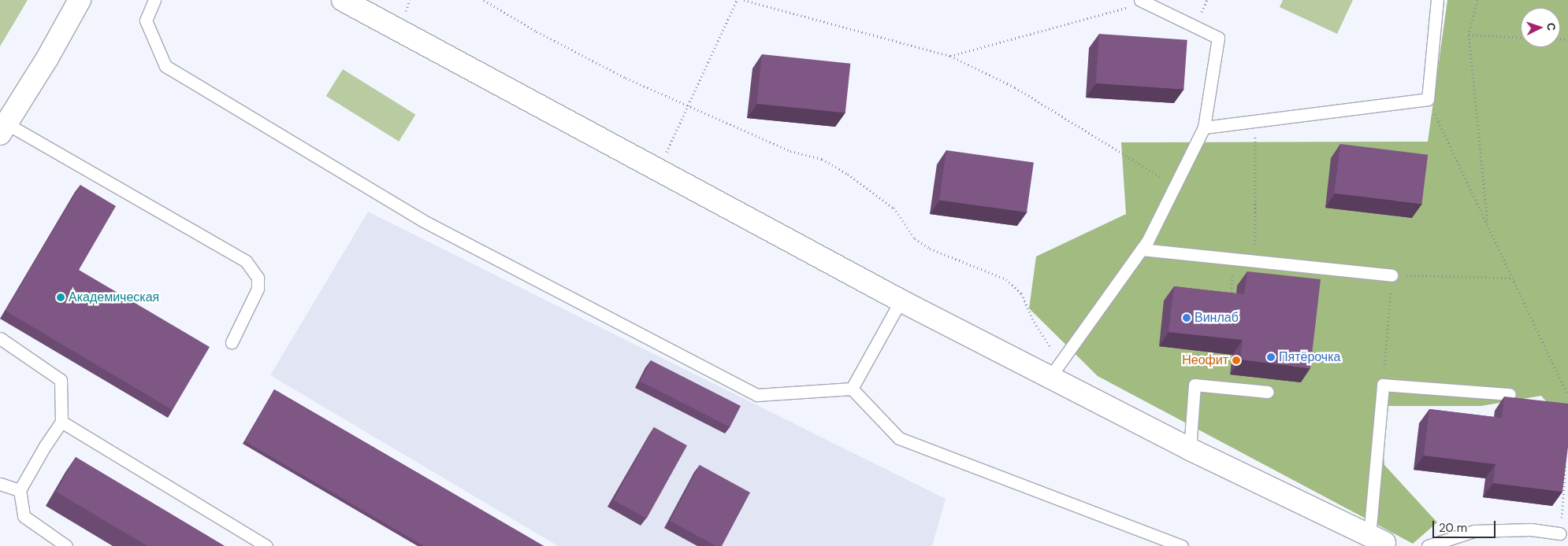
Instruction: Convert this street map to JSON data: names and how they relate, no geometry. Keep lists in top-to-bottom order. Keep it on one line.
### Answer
{"places":["Академическая","Винлаб","Пятёрочка","Неофит"],"scale_bar":"20 m","north":"right"}
